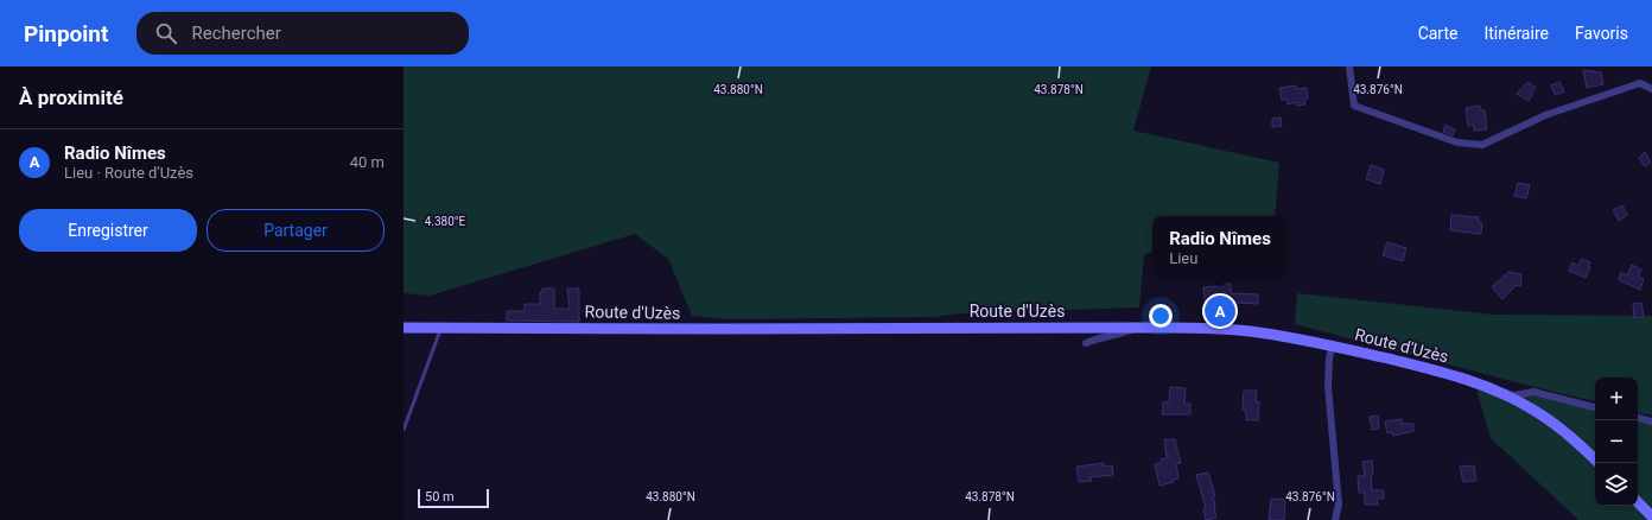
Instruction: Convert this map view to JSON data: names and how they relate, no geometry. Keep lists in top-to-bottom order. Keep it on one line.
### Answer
{"streets":{"main road":["Route d'Uzès"]},"scale_bar":"50 m","page":{"header":"Pinpoint","search":"Rechercher","nav":["Carte","Itinéraire","Favoris"],"heading":"À proximité","list":[{"mark":"A","name":"Radio Nîmes","note":"Lieu · Route d'Uzès","value":"40 m"}],"buttons":["Enregistrer","Partager"],"popup":["Radio Nîmes","Lieu"],"pins":"A","map_buttons":["+","−"],"scale":"50 m"},"coordinates":["43.880°N","43.878°N","43.876°N","4.380°E"]}
